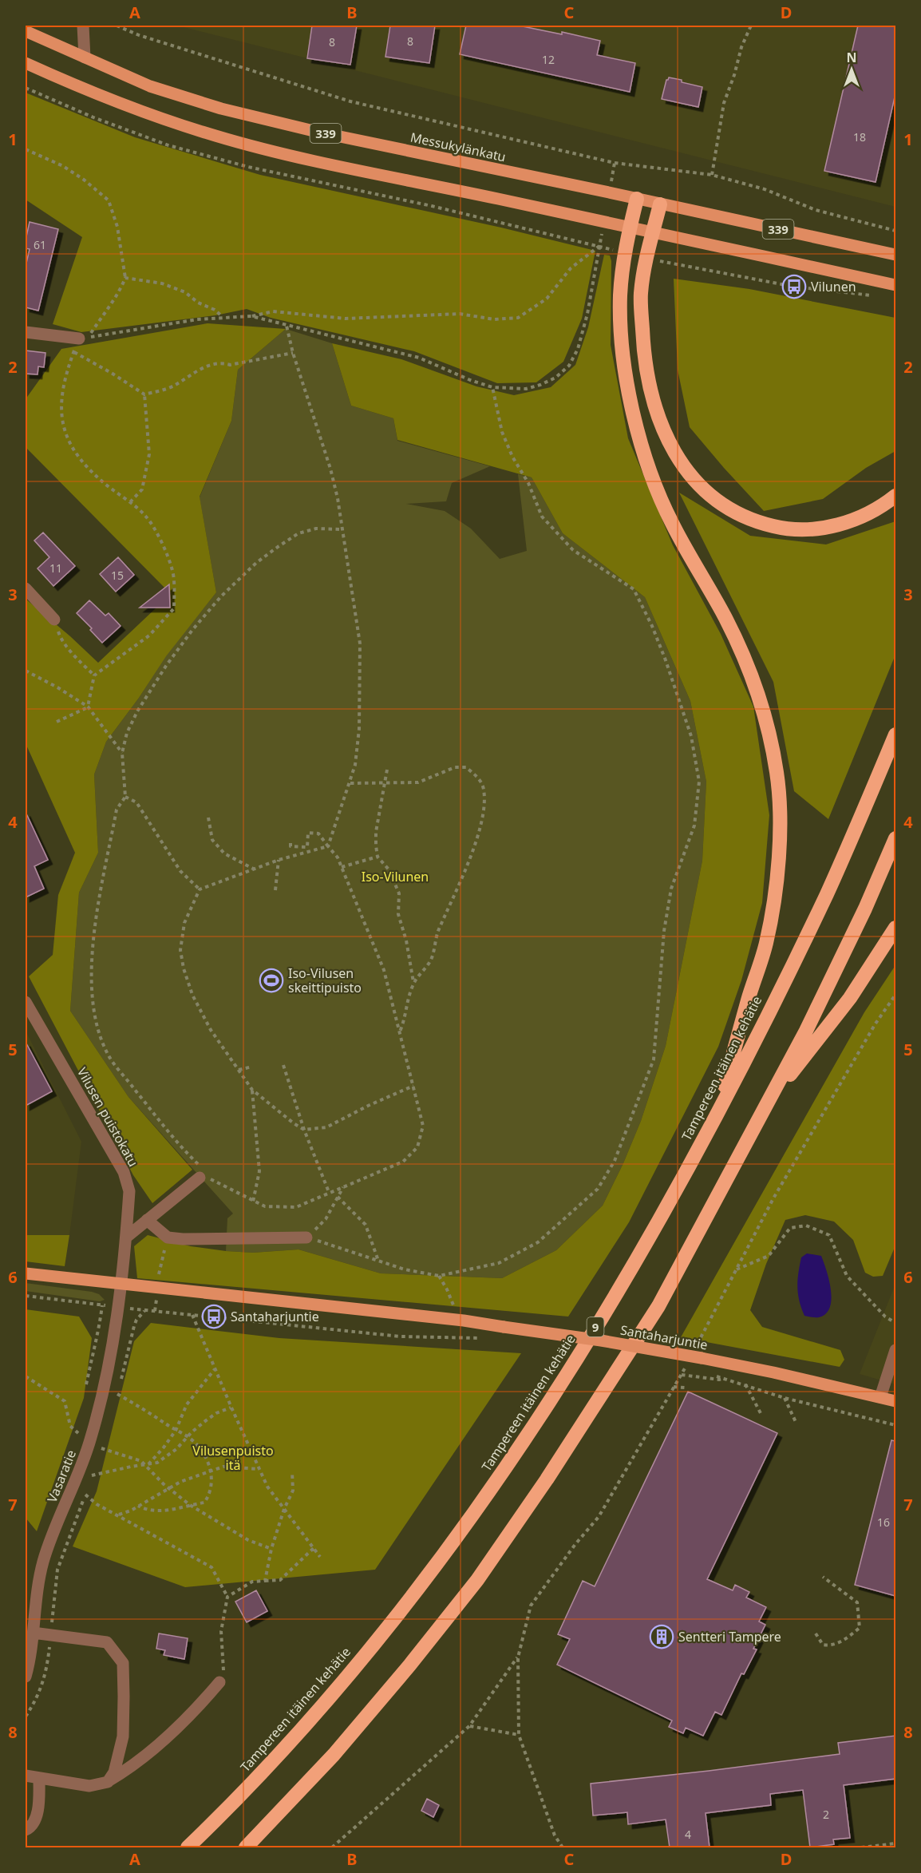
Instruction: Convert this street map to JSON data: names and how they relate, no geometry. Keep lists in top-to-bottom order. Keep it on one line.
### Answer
{"streets":{"highway":["Tampereen itäinen kehätie","9"],"main road":["339","Messukylänkatu","Santaharjuntie"],"street":["Vilusen puistokatu","Vasaratie"]},"crossings":[["Vilusen puistokatu","Santaharjuntie"],["Vilusen puistokatu","Vasaratie"],["Santaharjuntie","Vasaratie"]],"parks":["Iso-Vilunen","Vilusenpuisto itä"],"places":{"bus stop":["Vilunen","Santaharjuntie"],"sports":["Iso-Vilusen skeittipuisto"],"building":["Sentteri Tampere"]},"house_numbers":["8","8","12","18","61","11","15","16","2","4"],"north":"top","grid":{"columns":["A","B","C","D"],"rows":["1","2","3","4","5","6","7","8"]}}
